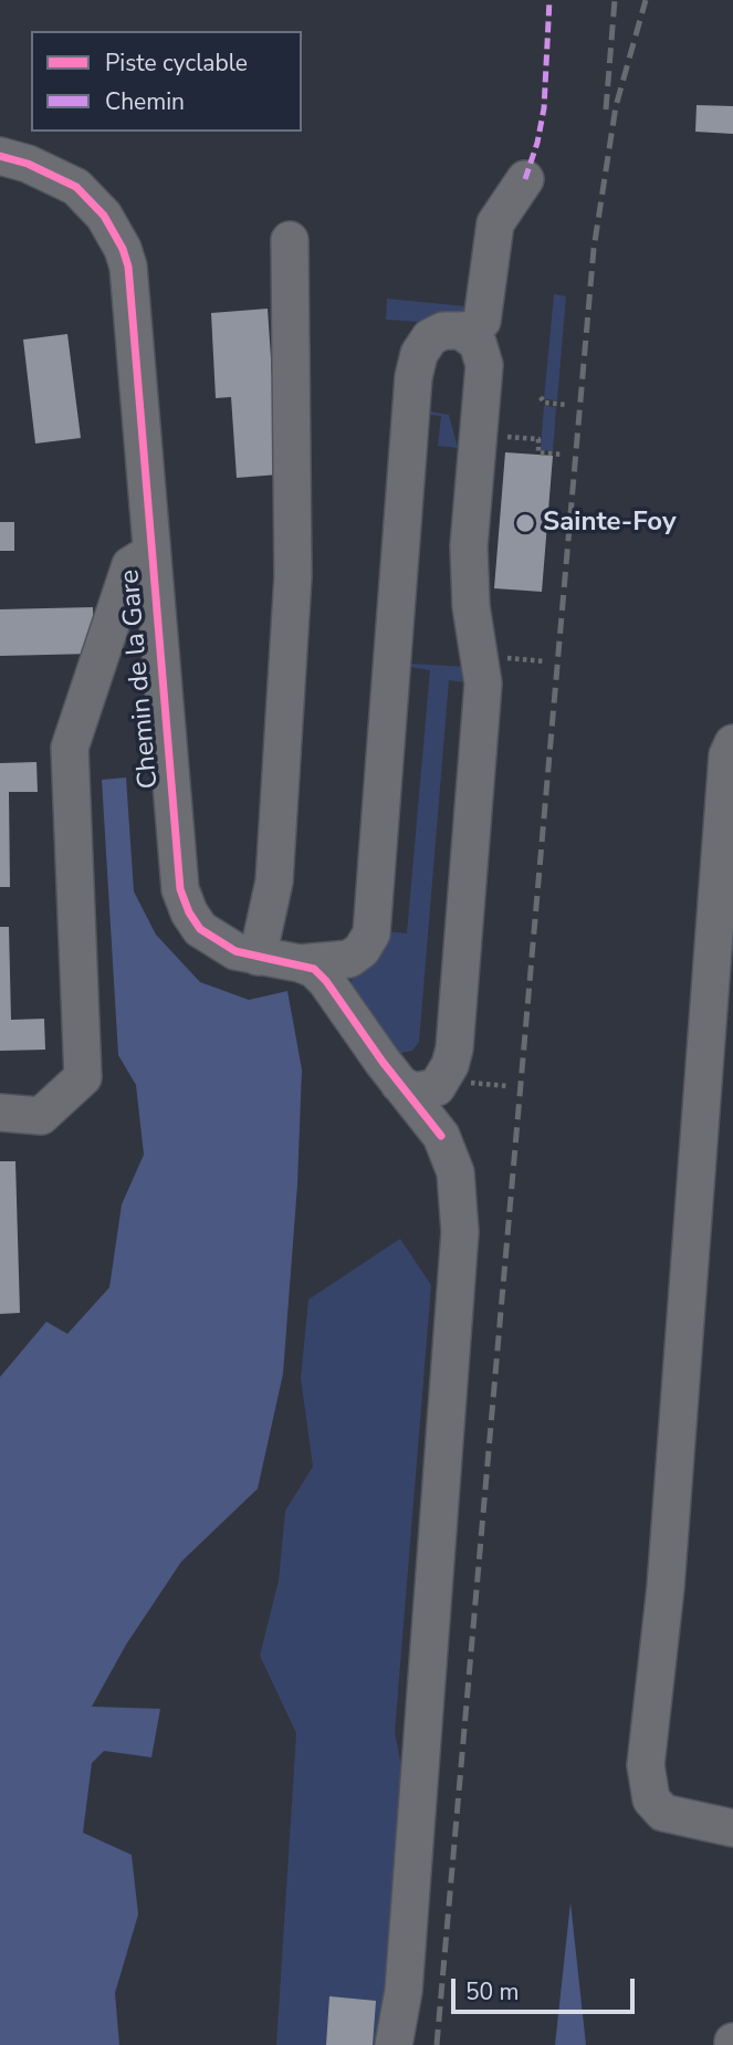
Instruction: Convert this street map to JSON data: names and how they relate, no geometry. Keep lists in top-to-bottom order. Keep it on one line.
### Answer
{"streets":{"street":["Chemin de la Gare"]},"places":["Sainte-Foy"],"legend":["Piste cyclable","Chemin"],"scale_bar":"50 m"}
